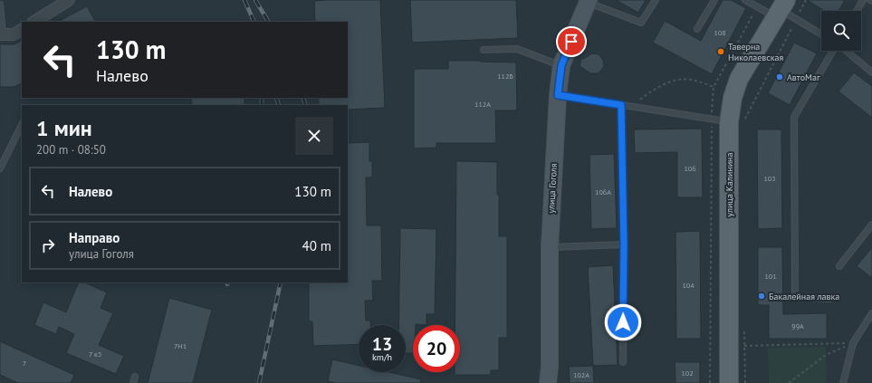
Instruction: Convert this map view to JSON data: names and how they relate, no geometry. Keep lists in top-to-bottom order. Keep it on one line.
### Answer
{"streets":{"main road":["улица Калинина","улица Гоголя"]},"places":["Таверна Николаевская","АвтоМаг","Бакалейная лавка"],"house_numbers":["108","112Б","112А","106","103","106А","101","104","99А","7Н1","7 к3","7","102","102А"],"page":{"turn":["130 m","Налево"],"heading":["1 мин","200 m · 08:50"],"list":[{"name":"Налево","value":"130 m"},{"name":"Направо","note":"улица Гоголя","value":"40 m"}],"speed":"13 km/h","limit":"20"}}
